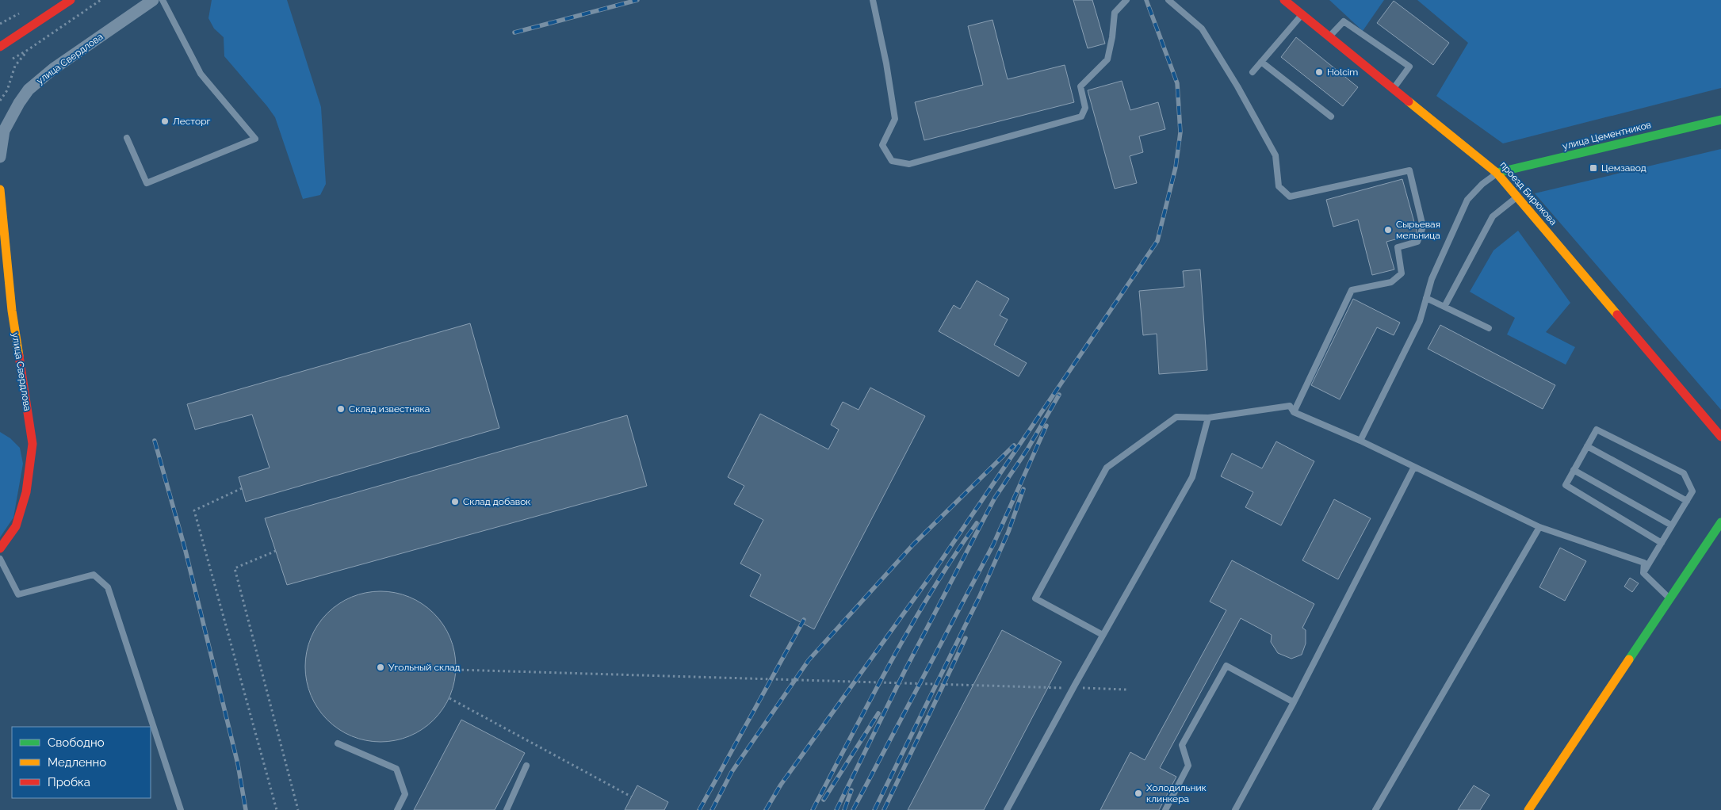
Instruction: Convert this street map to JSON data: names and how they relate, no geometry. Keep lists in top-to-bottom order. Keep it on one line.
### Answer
{"streets":{"street":["улица Свердлова","улица Цементников","проезд Бирюкова"]},"crossings":[["улица Цементников","проезд Бирюкова"]],"places":{"other":["Holcim","Лесторг","Сырьевая мельница","Склад известняка","Склад добавок","Угольный склад","Холодильник клинкера"],"transit":["Цемзавод"]},"legend":["Свободно","Медленно","Пробка"]}
